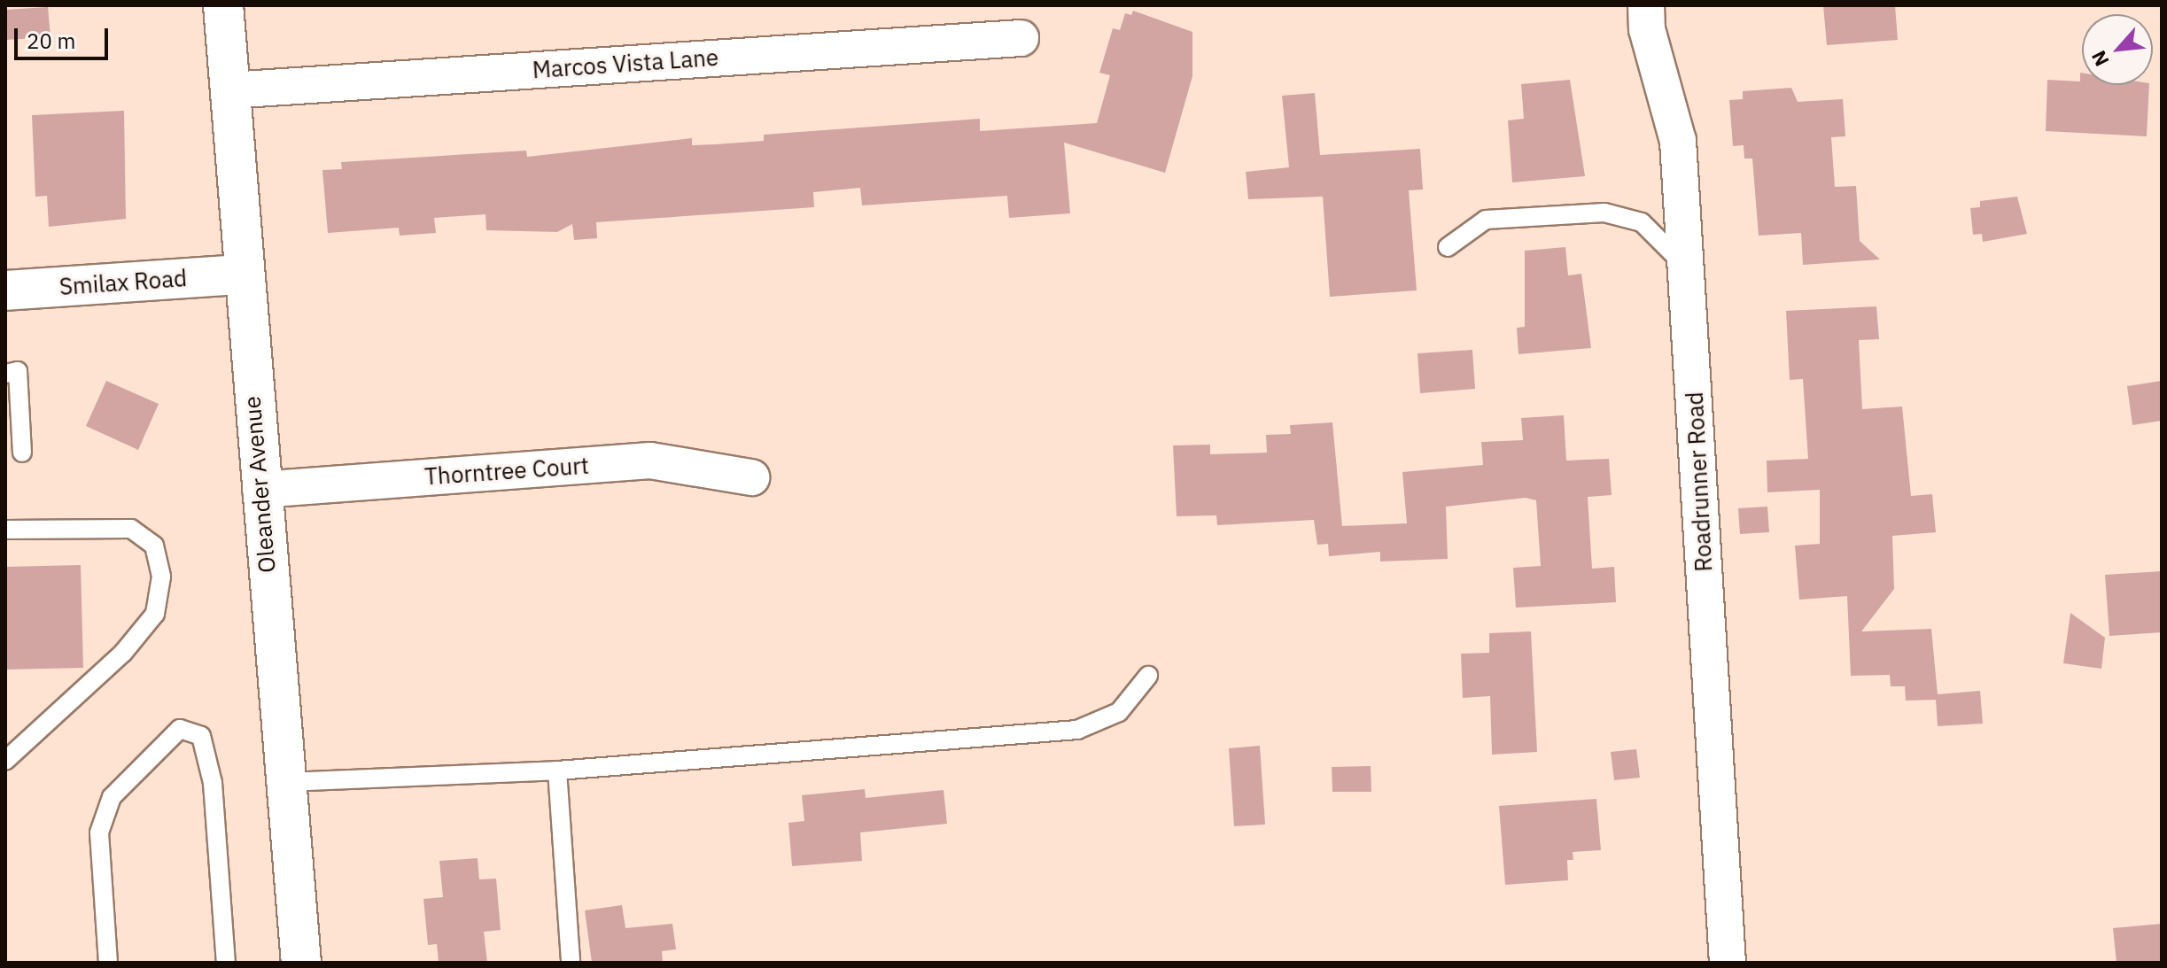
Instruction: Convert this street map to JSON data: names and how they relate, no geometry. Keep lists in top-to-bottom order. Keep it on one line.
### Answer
{"streets":{"street":["Marcos Vista Lane","Smilax Road","Thorntree Court","Roadrunner Road","Oleander Avenue"]},"crossings":[["Marcos Vista Lane","Oleander Avenue"],["Smilax Road","Oleander Avenue"],["Thorntree Court","Oleander Avenue"]],"scale_bar":"20 m","north":"bottom left"}
